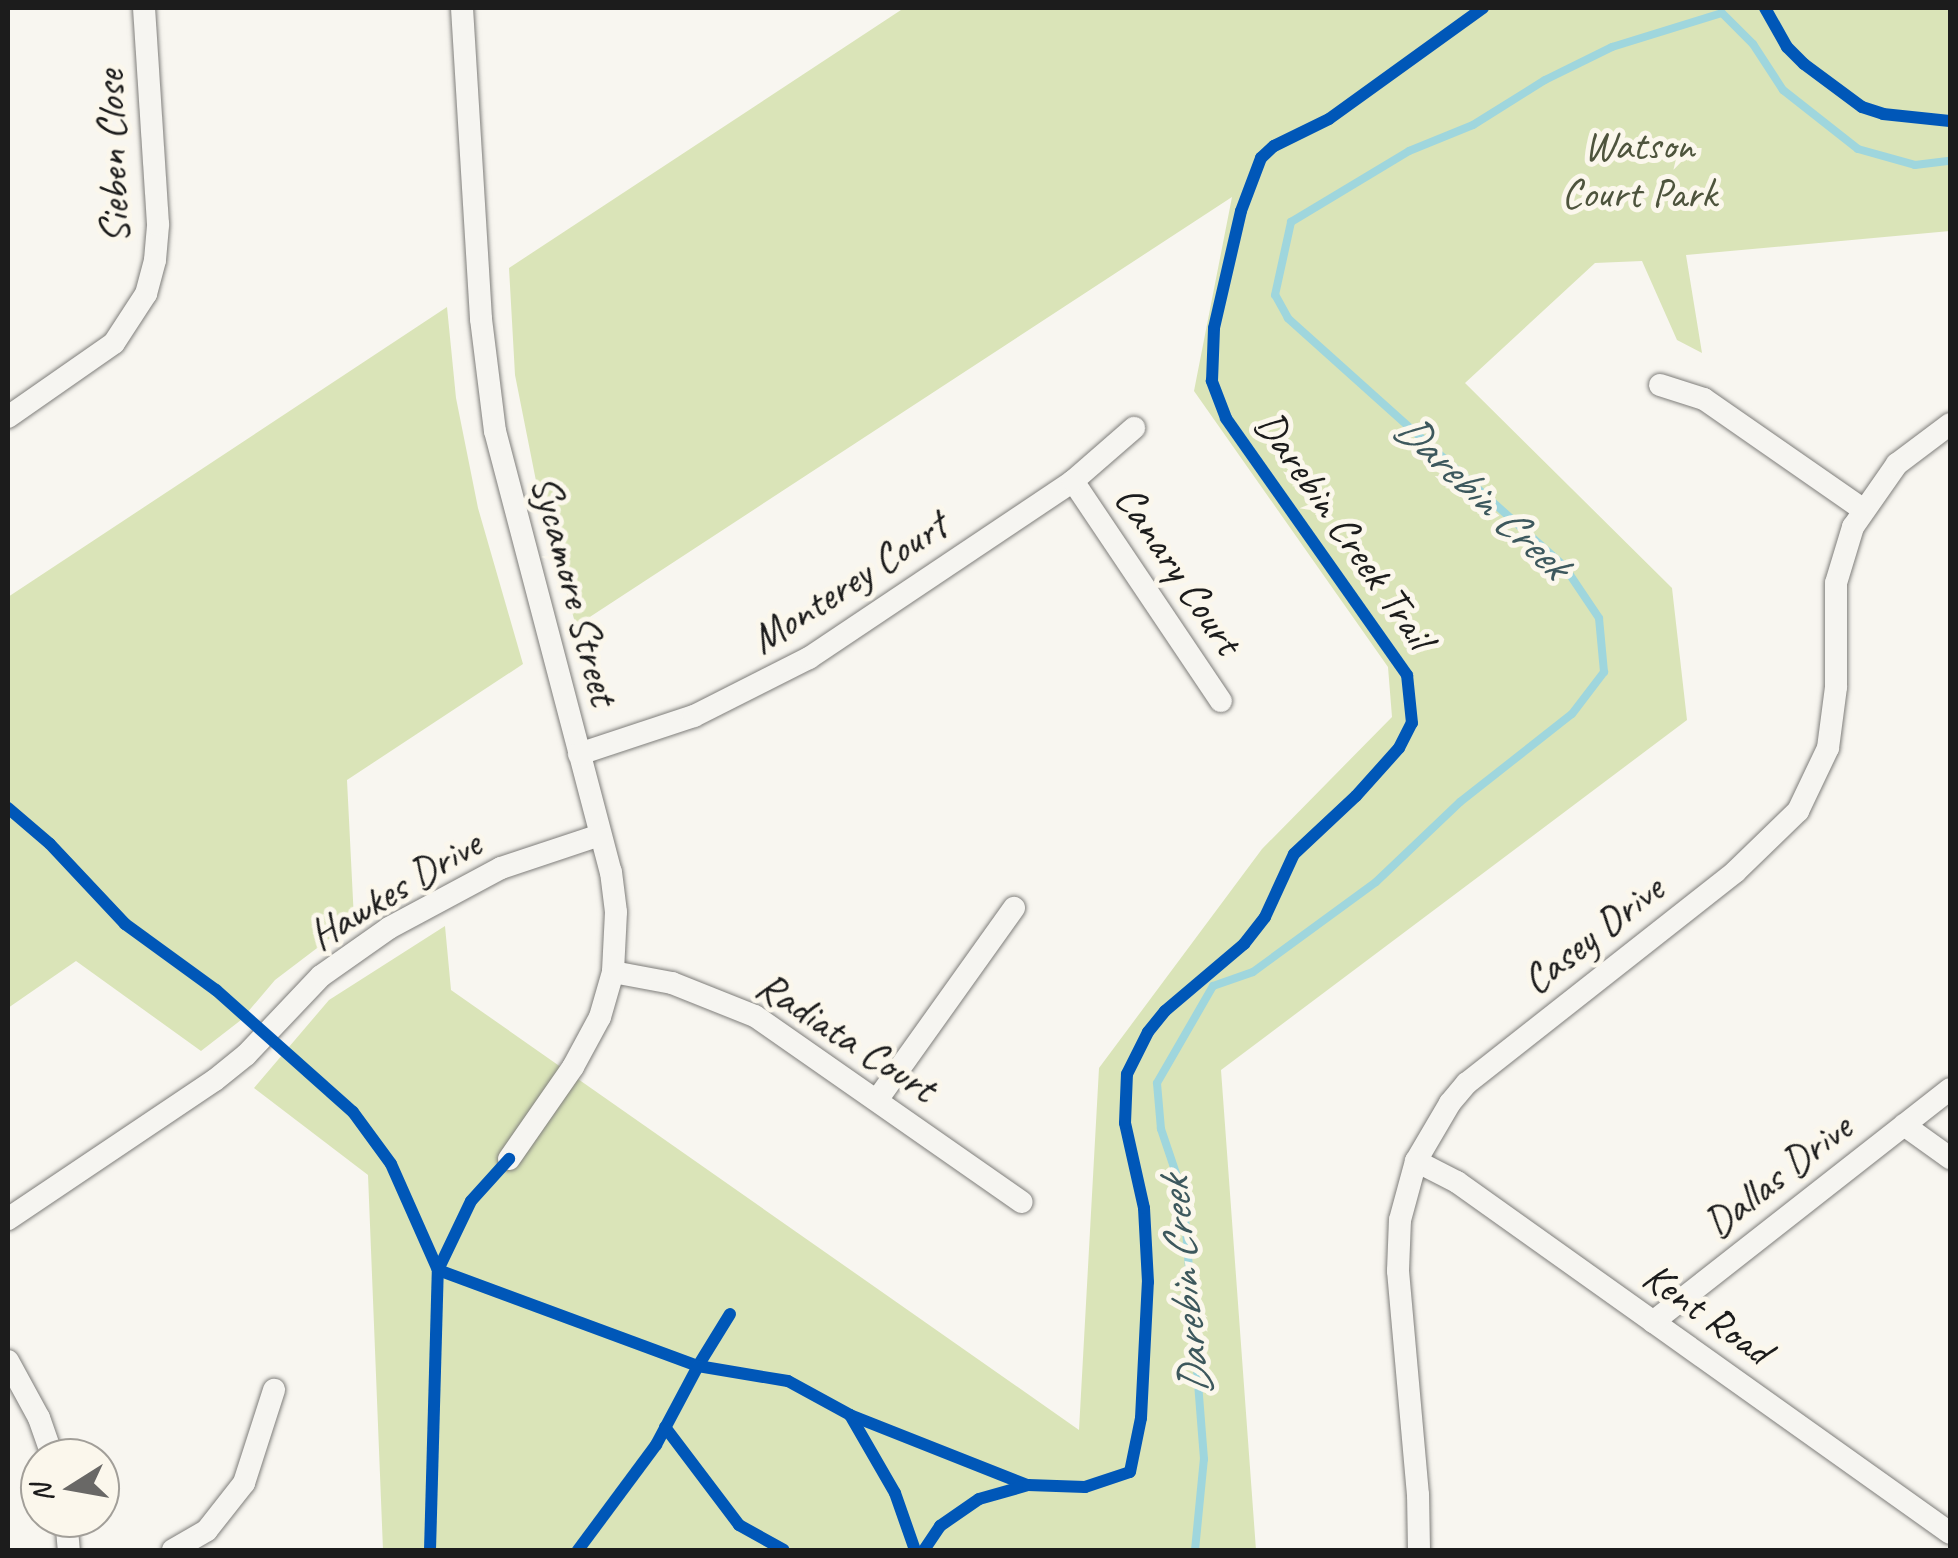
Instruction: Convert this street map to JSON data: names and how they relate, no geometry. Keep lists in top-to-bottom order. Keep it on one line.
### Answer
{"streets":{"street":["Sieben Close","Canary Court","Monterey Court","Sycamore Street","Hawkes Drive","Casey Drive","Radiata Court","Dallas Drive","Kent Road"],"cycle path":["Darebin Creek Trail"]},"crossings":[["Canary Court","Monterey Court"],["Monterey Court","Sycamore Street"],["Sycamore Street","Hawkes Drive"],["Sycamore Street","Radiata Court"],["Casey Drive","Kent Road"],["Dallas Drive","Kent Road"]],"water":["Darebin Creek"],"parks":["Watson Court Park"],"north":"left"}
